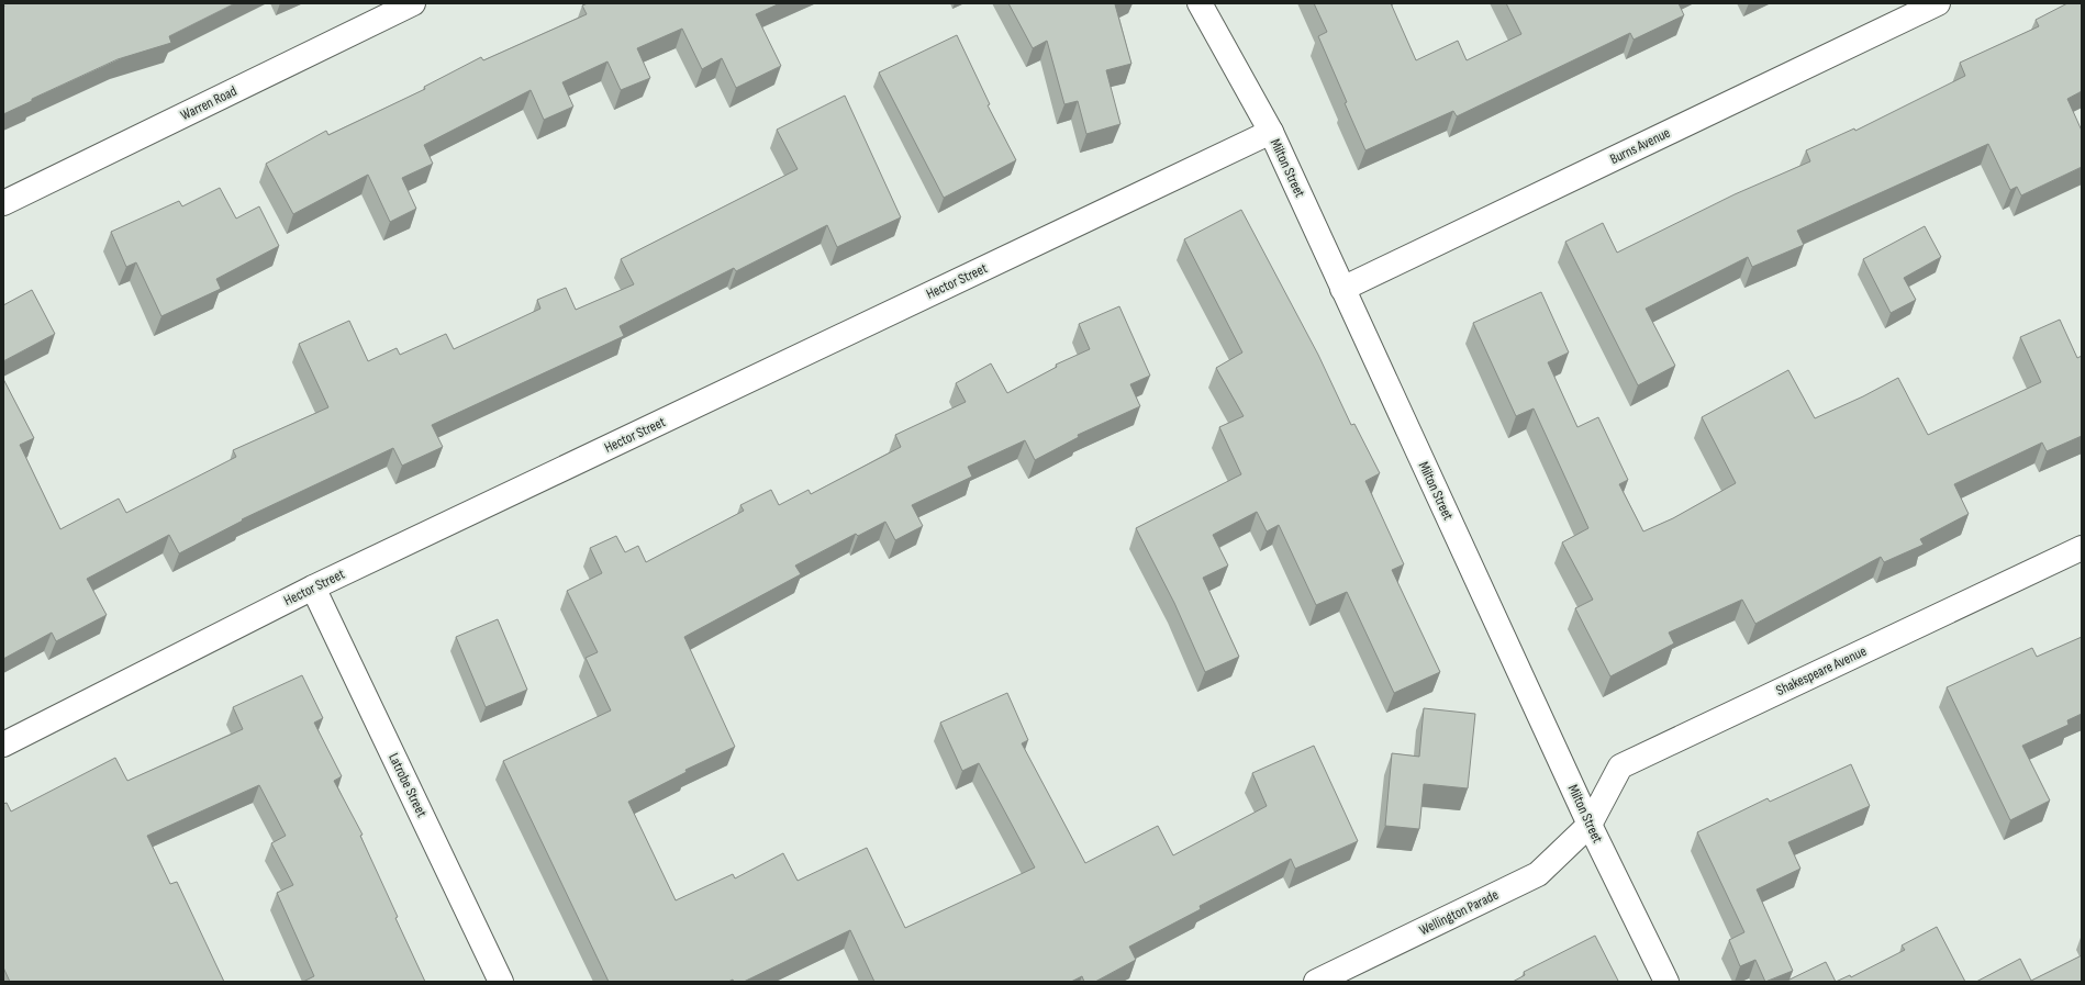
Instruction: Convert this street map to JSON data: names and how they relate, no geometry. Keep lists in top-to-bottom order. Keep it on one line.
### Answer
{"streets":{"street":["Warren Road","Burns Avenue","Milton Street","Hector Street","Shakespeare Avenue","Latrobe Street","Wellington Parade"]},"crossings":[["Burns Avenue","Milton Street"],["Milton Street","Hector Street"],["Milton Street","Shakespeare Avenue"],["Milton Street","Wellington Parade"],["Hector Street","Latrobe Street"],["Shakespeare Avenue","Wellington Parade"]]}
